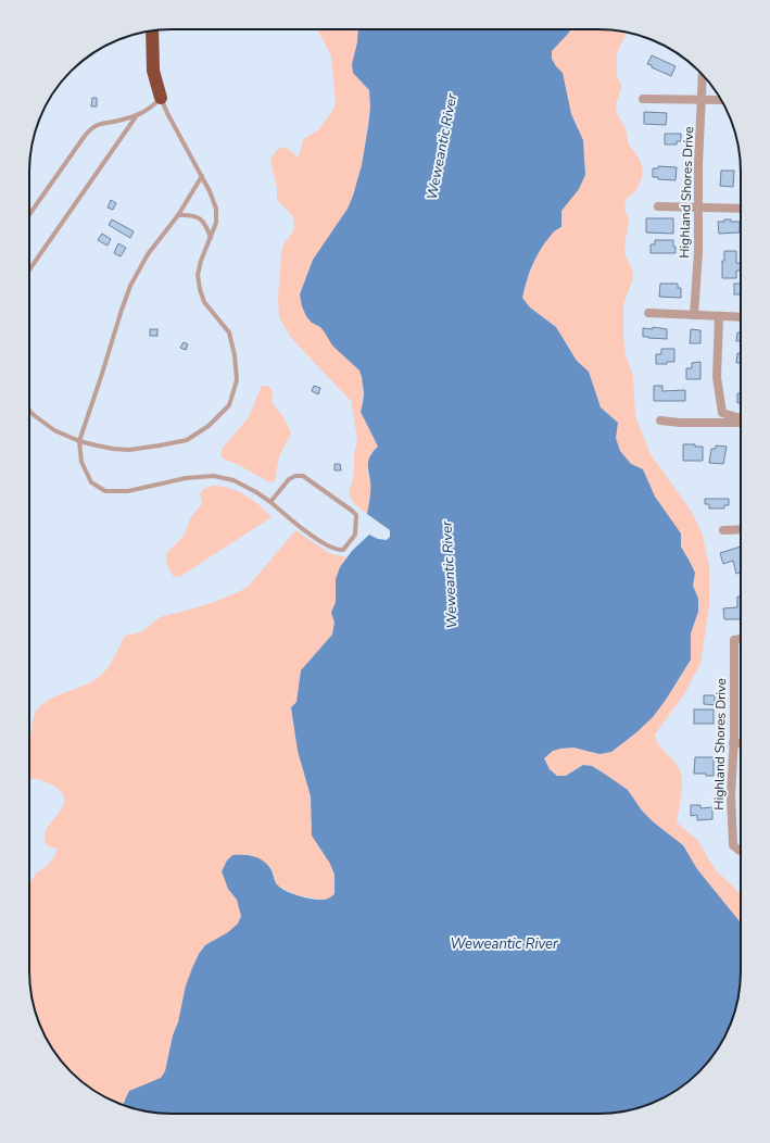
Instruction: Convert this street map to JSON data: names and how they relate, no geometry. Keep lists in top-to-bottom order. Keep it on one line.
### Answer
{"streets":{"street":["Highland Shores Drive"]},"water":["Weweantic River"]}
